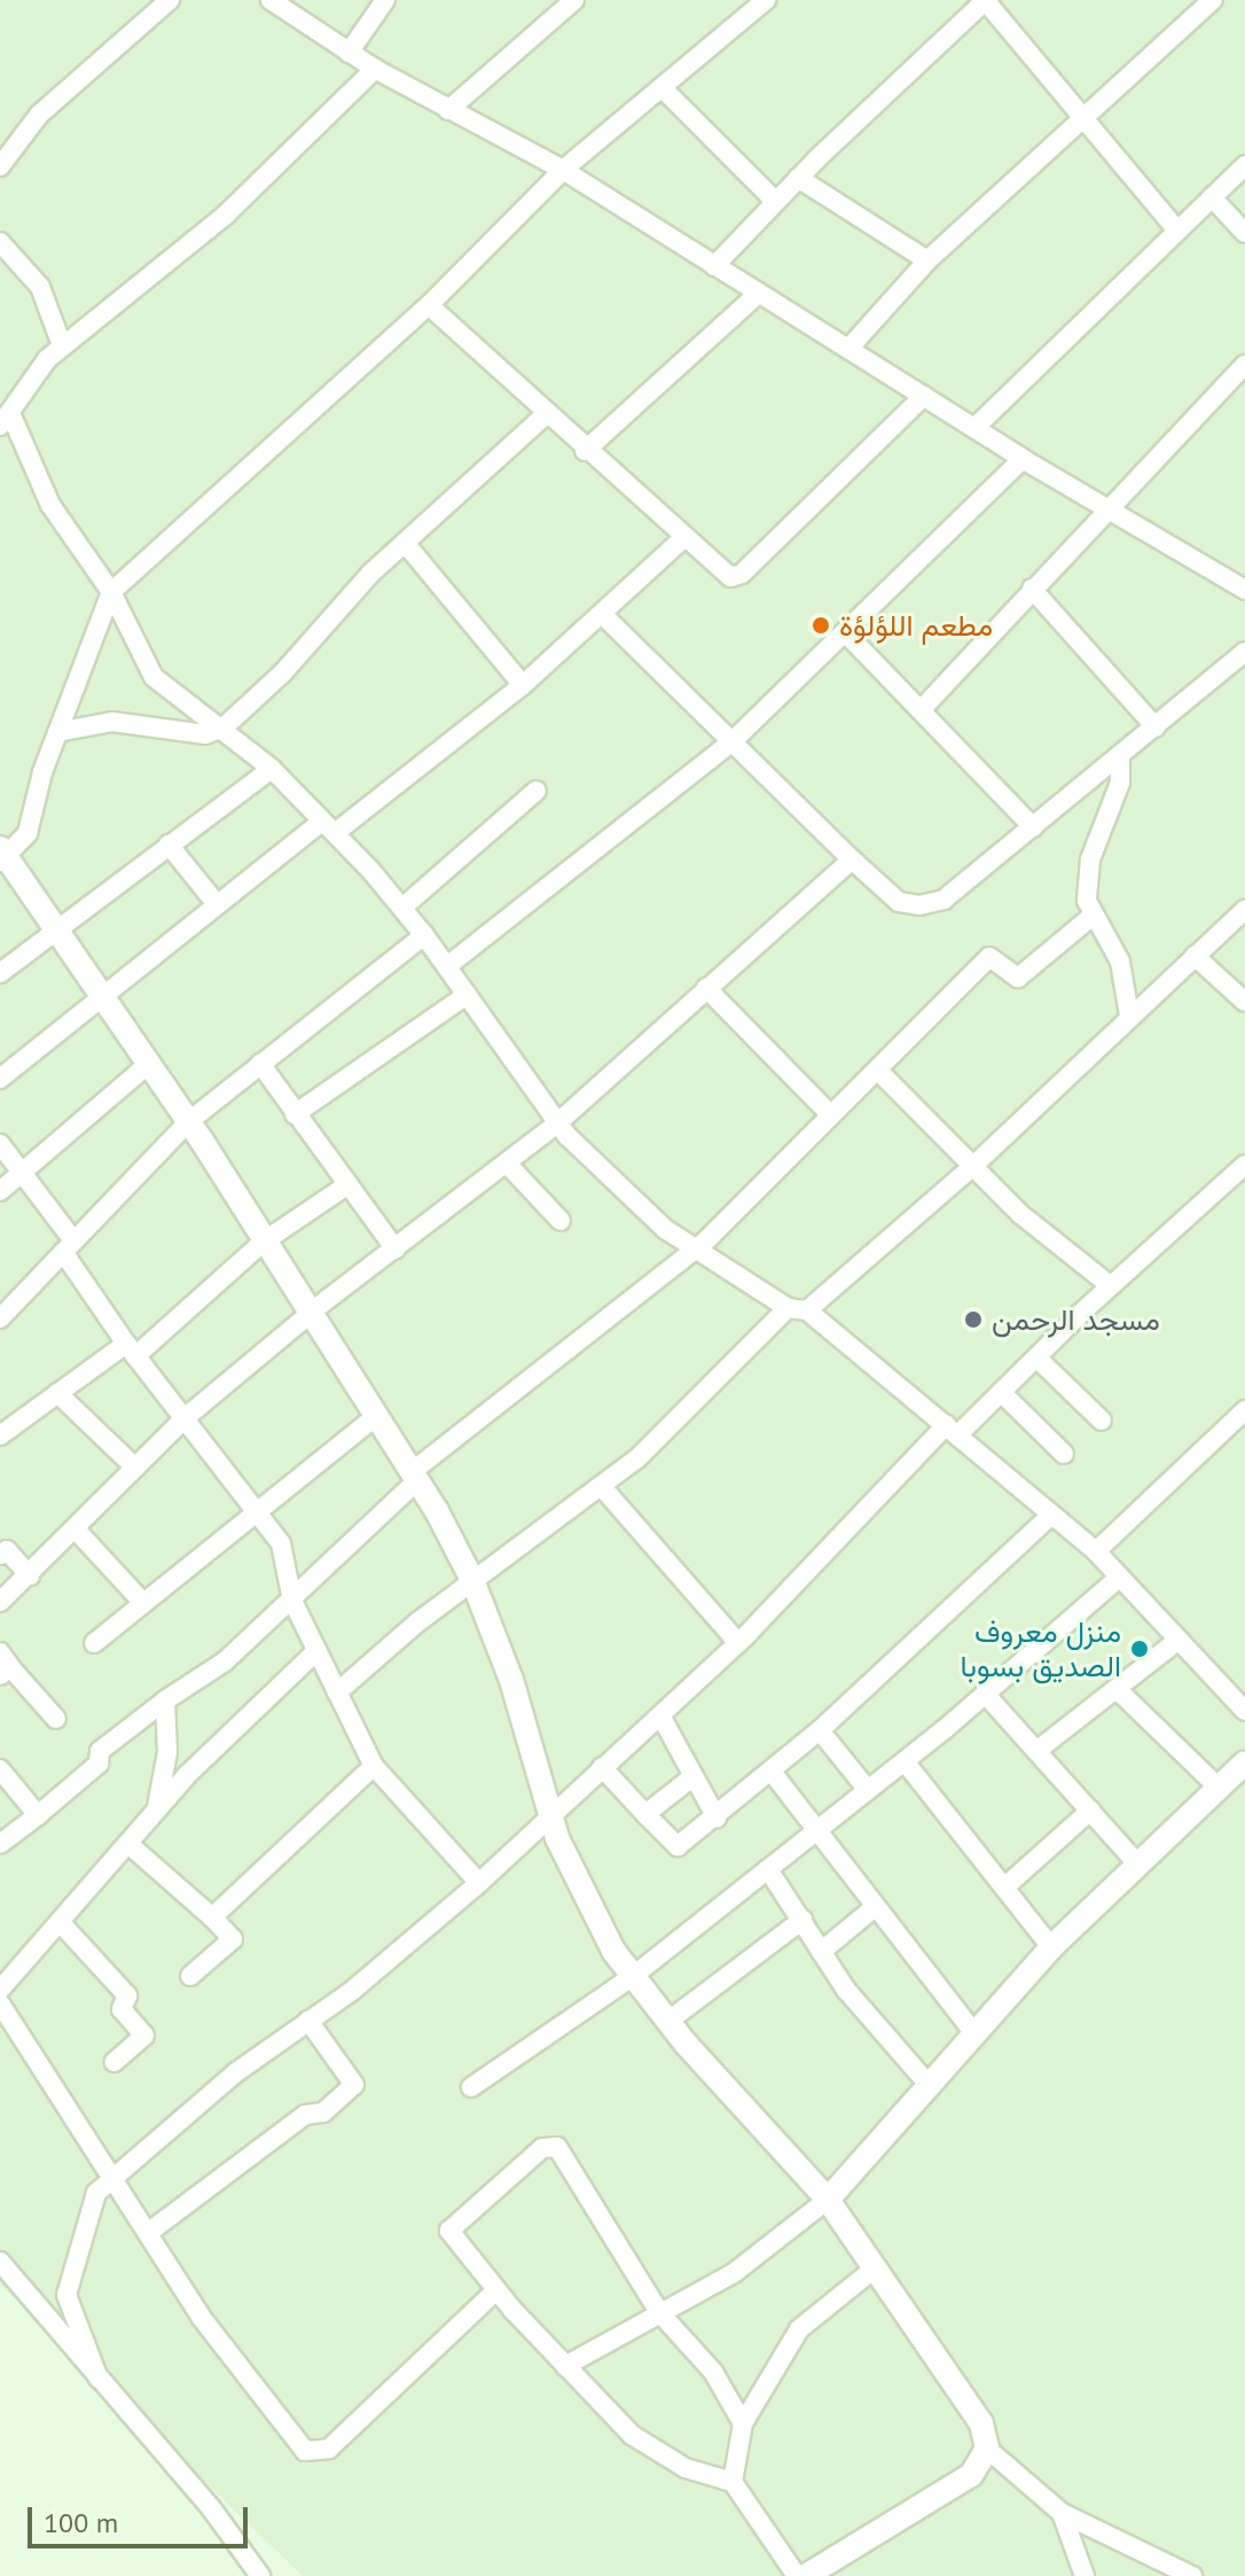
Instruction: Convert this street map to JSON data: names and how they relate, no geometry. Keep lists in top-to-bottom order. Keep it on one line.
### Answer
{"places":["مطعم اللؤلؤة","مسجد الرحمن","منزل معروف الصديق بسوبا"],"scale_bar":"100 m"}
